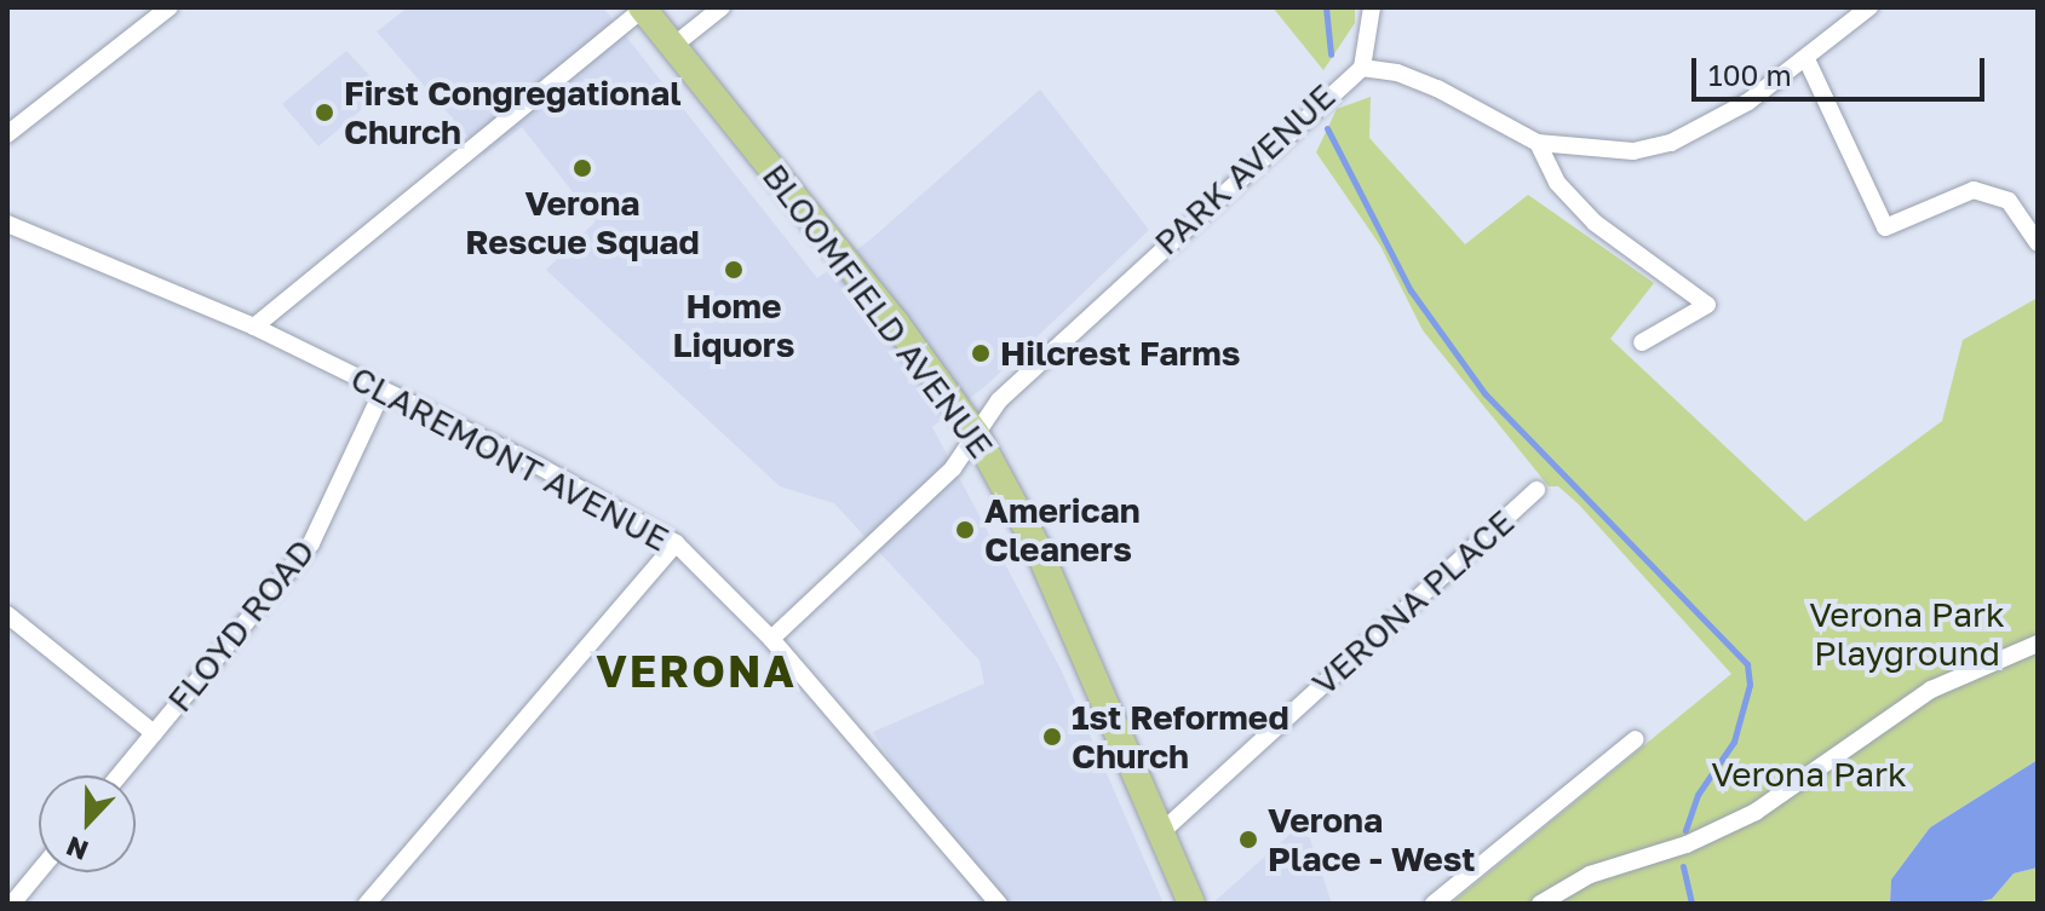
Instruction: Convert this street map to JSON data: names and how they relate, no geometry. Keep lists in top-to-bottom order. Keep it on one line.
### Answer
{"streets":{"main road":["BLOOMFIELD AVENUE"],"street":["PARK AVENUE","CLAREMONT AVENUE","VERONA PLACE","FLOYD ROAD"]},"crossings":[["PARK AVENUE","BLOOMFIELD AVENUE"],["PARK AVENUE","CLAREMONT AVENUE"],["BLOOMFIELD AVENUE","VERONA PLACE"],["CLAREMONT AVENUE","FLOYD ROAD"]],"districts":["VERONA"],"parks":["Verona Park Playground","Verona Park"],"places":["First Congregational Church","Verona Rescue Squad","Home Liquors","Hilcrest Farms","American Cleaners","1st Reformed Church","Verona Place - West"],"scale_bar":"100 m","north":"bottom"}
